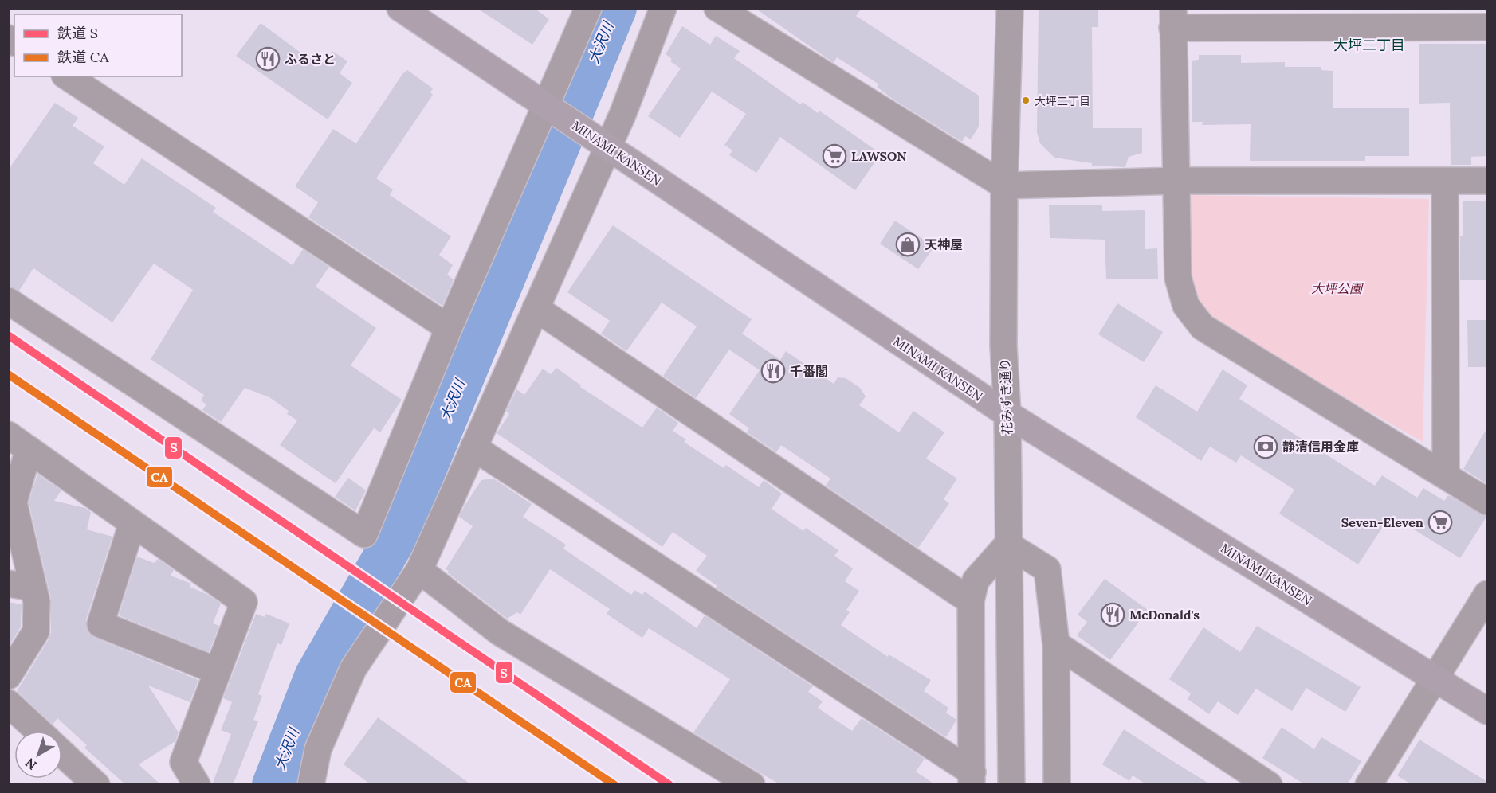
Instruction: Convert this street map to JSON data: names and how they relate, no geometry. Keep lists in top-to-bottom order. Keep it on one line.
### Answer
{"streets":{"main road":["MINAMI KANSEN"],"street":["花みずき通り"]},"crossings":[["MINAMI KANSEN","花みずき通り"]],"districts":["大坪二丁目"],"water":["大沢川"],"parks":["大坪公園"],"places":{"restaurant":["ふるさと","千番閣","McDonald's"],"other":["大坪二丁目"],"supermarket":["LAWSON","Seven-Eleven"],"shop":["天神屋"],"bank":["静清信用金庫"]},"lines":["rail line S","rail line CA"],"legend":["鉄道 S","鉄道 CA"],"north":"bottom left"}
